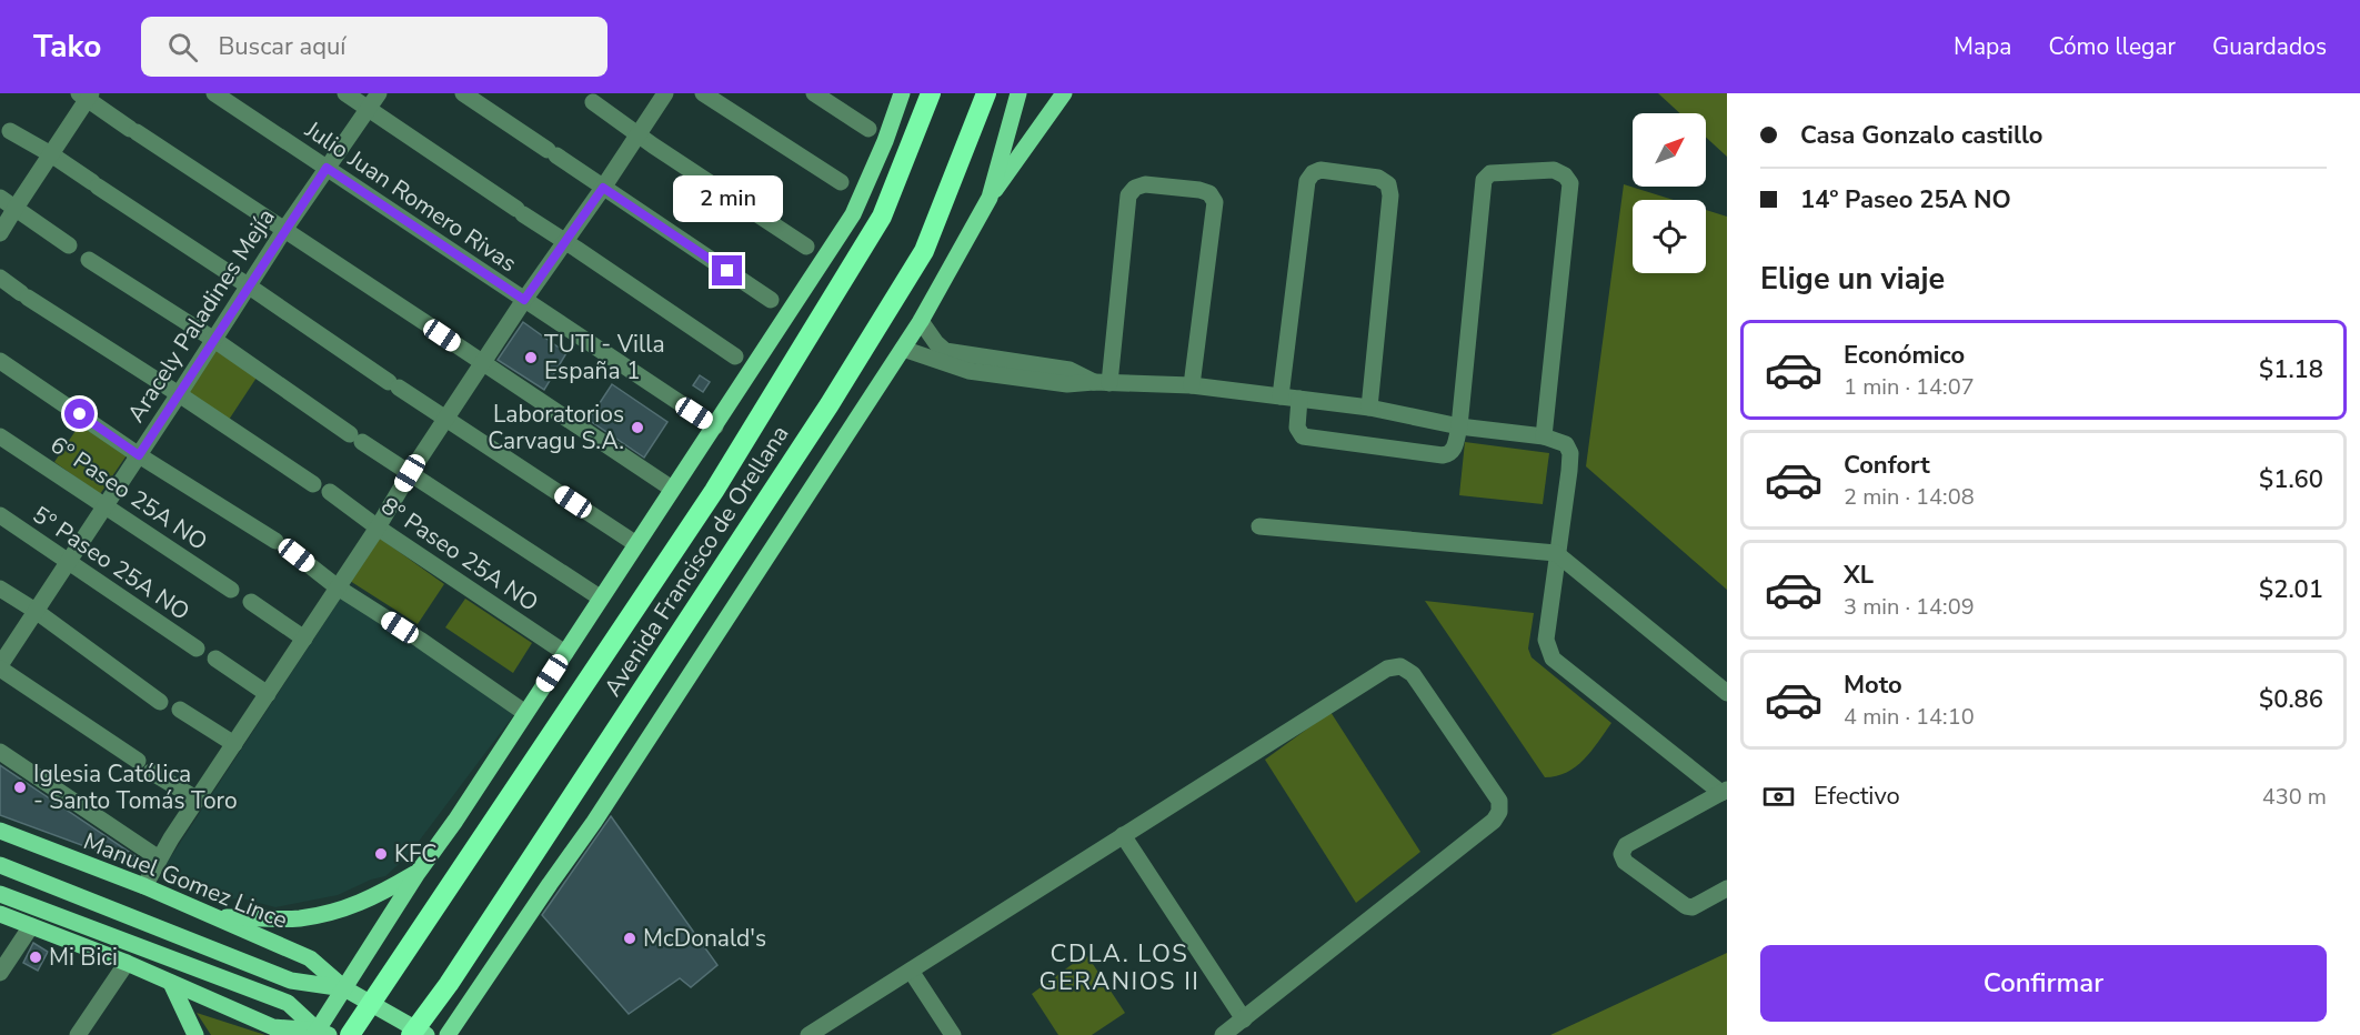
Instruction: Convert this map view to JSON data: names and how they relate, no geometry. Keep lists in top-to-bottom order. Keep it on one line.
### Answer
{"streets":{"highway":["Avenida Francisco de Orellana"],"main road":["Manuel Gomez Lince"],"street":["Julio Juan Romero Rivas","Aracely Paladines Mejía","6º Paseo 25A NO","8º Paseo 25A NO","5º Paseo 25A NO"]},"crossings":[["Julio Juan Romero Rivas","Aracely Paladines Mejía"],["Aracely Paladines Mejía","6º Paseo 25A NO"],["Aracely Paladines Mejía","5º Paseo 25A NO"],["Avenida Francisco de Orellana","Manuel Gomez Lince"]],"districts":["CDLA. LOS GERANIOS II"],"places":["TUTI - Villa España 1","Laboratorios Carvagu S.A.","Iglesia Católica - Santo Tomás Toro","KFC","McDonald's","Mi Bici"],"north":"top right","page":{"header":"Tako","search":"Buscar aquí","nav":["Mapa","Cómo llegar","Guardados"],"banner":["Casa Gonzalo castillo","14º Paseo 25A NO"],"bubble":"2 min","heading":"Elige un viaje","list":[{"name":"Económico","note":"1 min · 14:07","value":"$1.18"},{"name":"Confort","note":"2 min · 14:08","value":"$1.60"},{"name":"XL","note":"3 min · 14:09","value":"$2.01"},{"name":"Moto","note":"4 min · 14:10","value":"$0.86"}],"pay":["Efectivo","430 m"],"buttons":"Confirmar"}}
